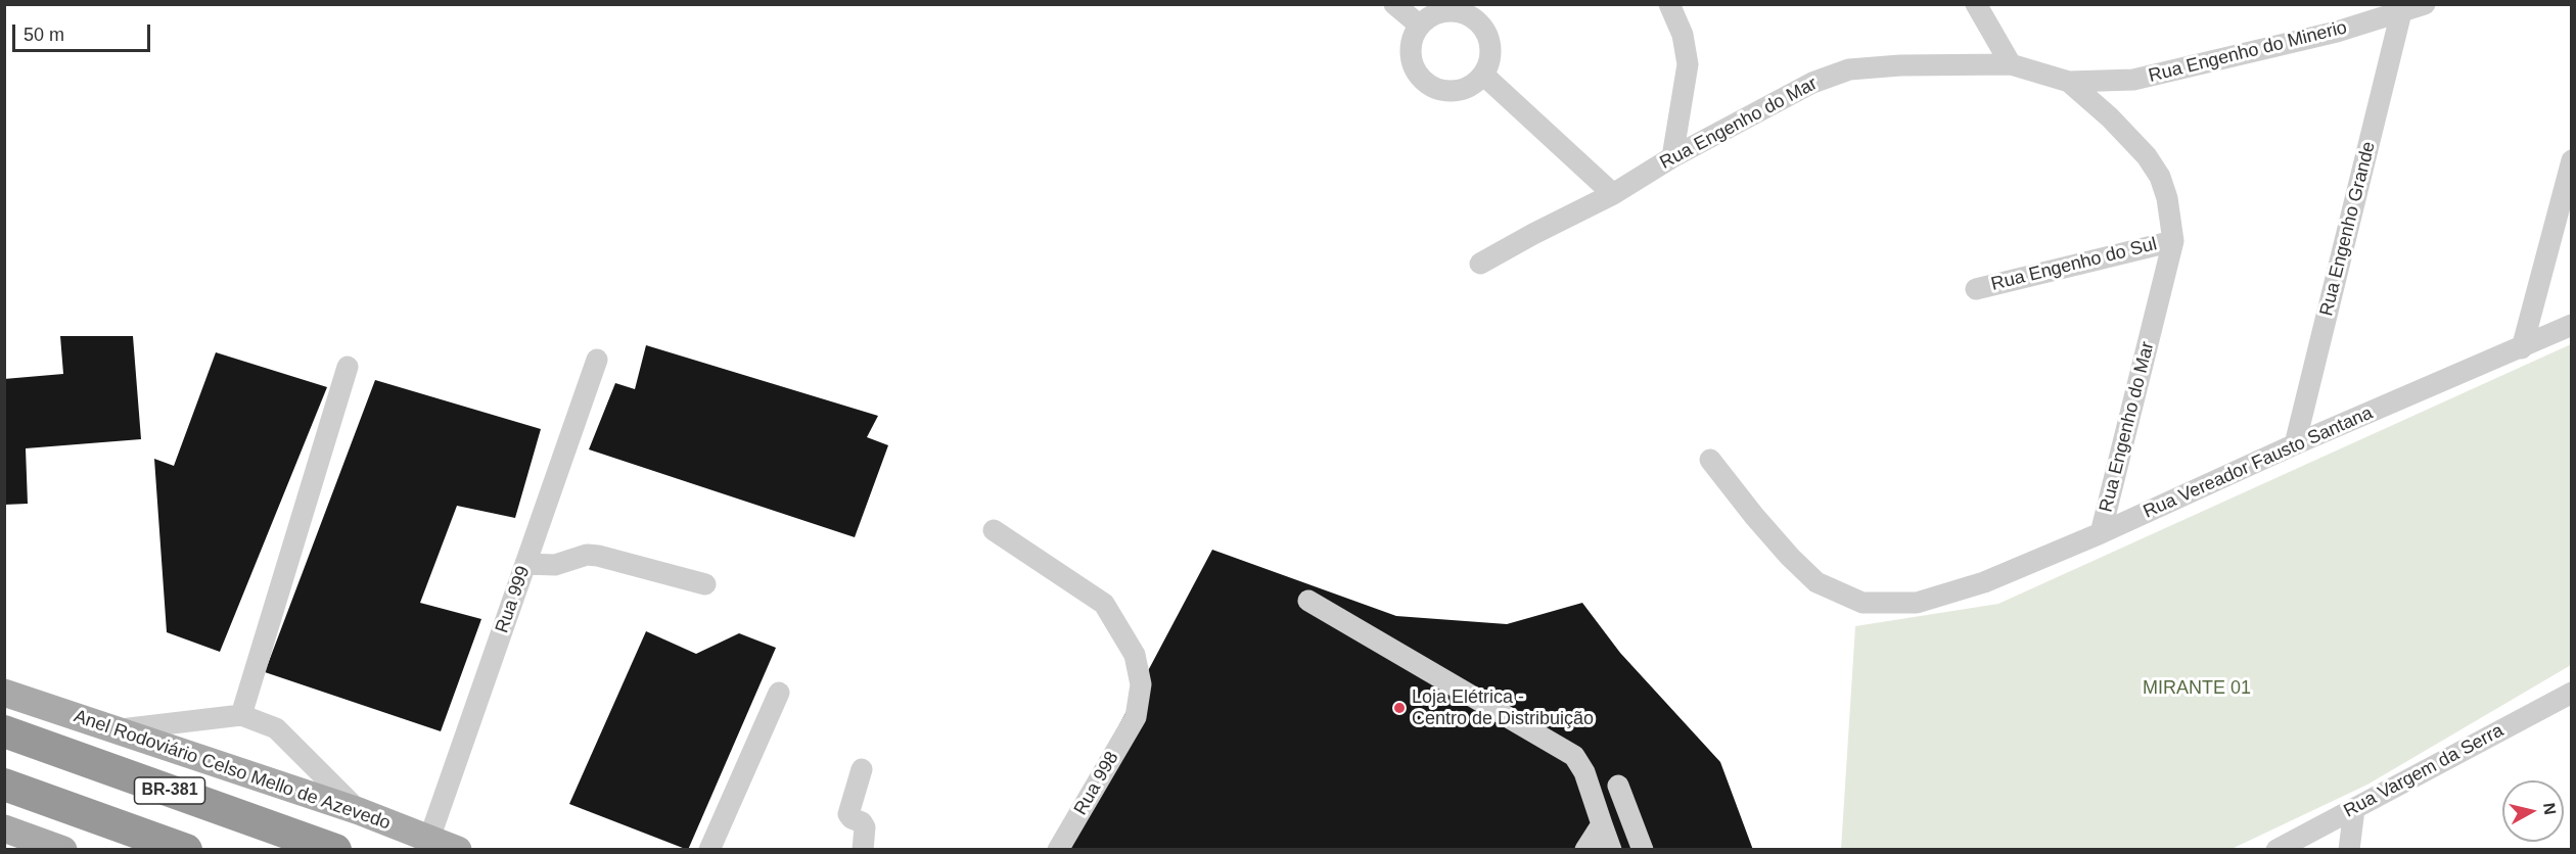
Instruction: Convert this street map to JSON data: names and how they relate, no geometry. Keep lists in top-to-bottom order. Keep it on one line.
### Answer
{"streets":{"highway":["Anel Rodoviário Celso Mello de Azevedo","BR-381"],"street":["Rua Engenho do Minerio","Rua Engenho do Mar","Rua Engenho Grande","Rua Engenho do Sul","Rua Vereador Fausto Santana","Rua 999","Rua Vargem da Serra","Rua 998"]},"crossings":[["Rua Engenho do Minerio","Rua Engenho do Mar"],["Rua Engenho do Minerio","Rua Engenho Grande"],["Rua Engenho do Mar","Rua Engenho do Sul"],["Rua Engenho do Mar","Rua Vereador Fausto Santana"],["Rua Engenho Grande","Rua Vereador Fausto Santana"],["Rua 999","Anel Rodoviário Celso Mello de Azevedo"]],"parks":["MIRANTE 01"],"places":["Loja Elétrica - Centro de Distribuição"],"scale_bar":"50 m","north":"right"}
